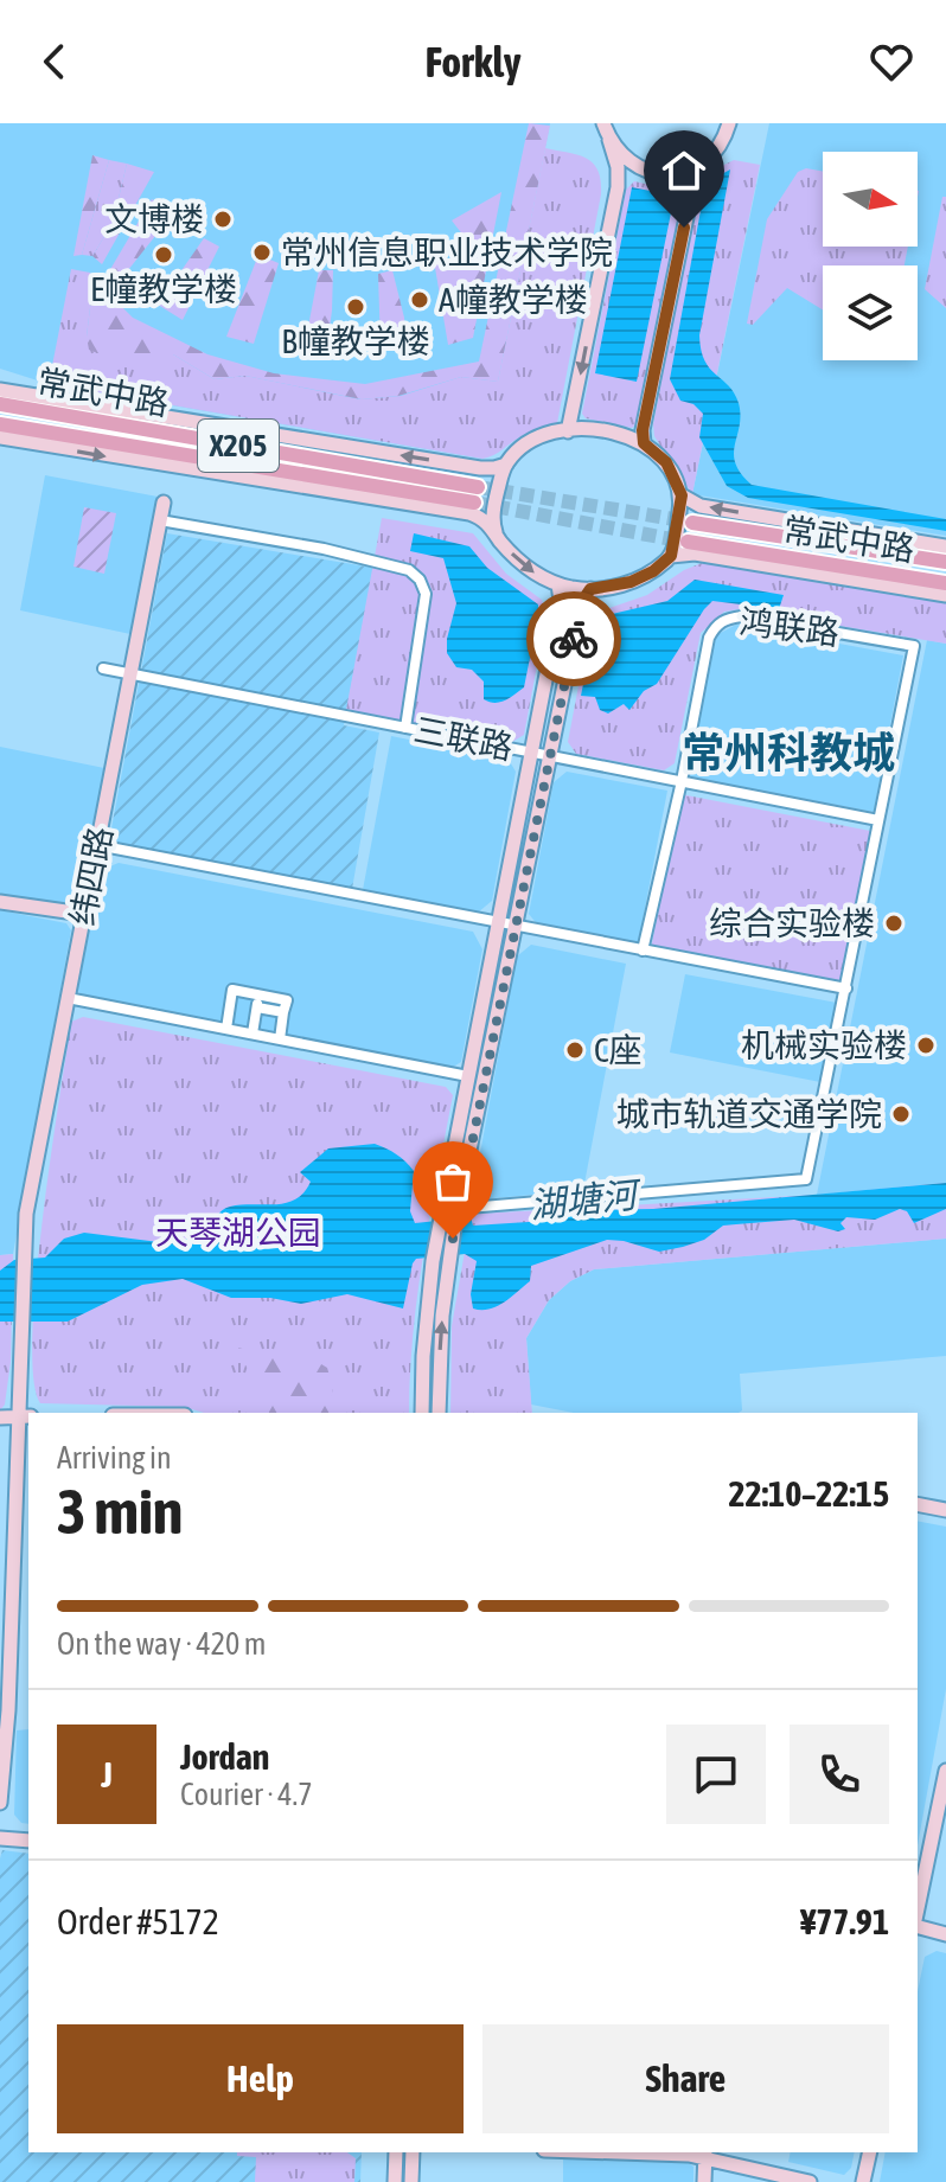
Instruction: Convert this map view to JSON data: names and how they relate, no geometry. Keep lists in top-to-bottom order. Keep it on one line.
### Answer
{"streets":{"main road":["常武中路","X205"],"street":["鸿联路","三联路","纬四路"]},"crossings":[["鸿联路","三联路"],["三联路","纬四路"]],"districts":["常州科教城"],"water":["湖塘河"],"parks":["天琴湖公园"],"places":["文博楼","常州信息职业技术学院","E幢教学楼","A幢教学楼","B幢教学楼","综合实验楼","机械实验楼","C座","城市轨道交通学院"],"north":"right","page":{"header":"Forkly","heading":["3 min","Arriving in","22:10–22:15"],"panel":["Jordan","Courier · 4.7","Order #5172","¥77.91"],"bar":"On the way · 420 m","round":"J","buttons":["Help","Share"]}}
